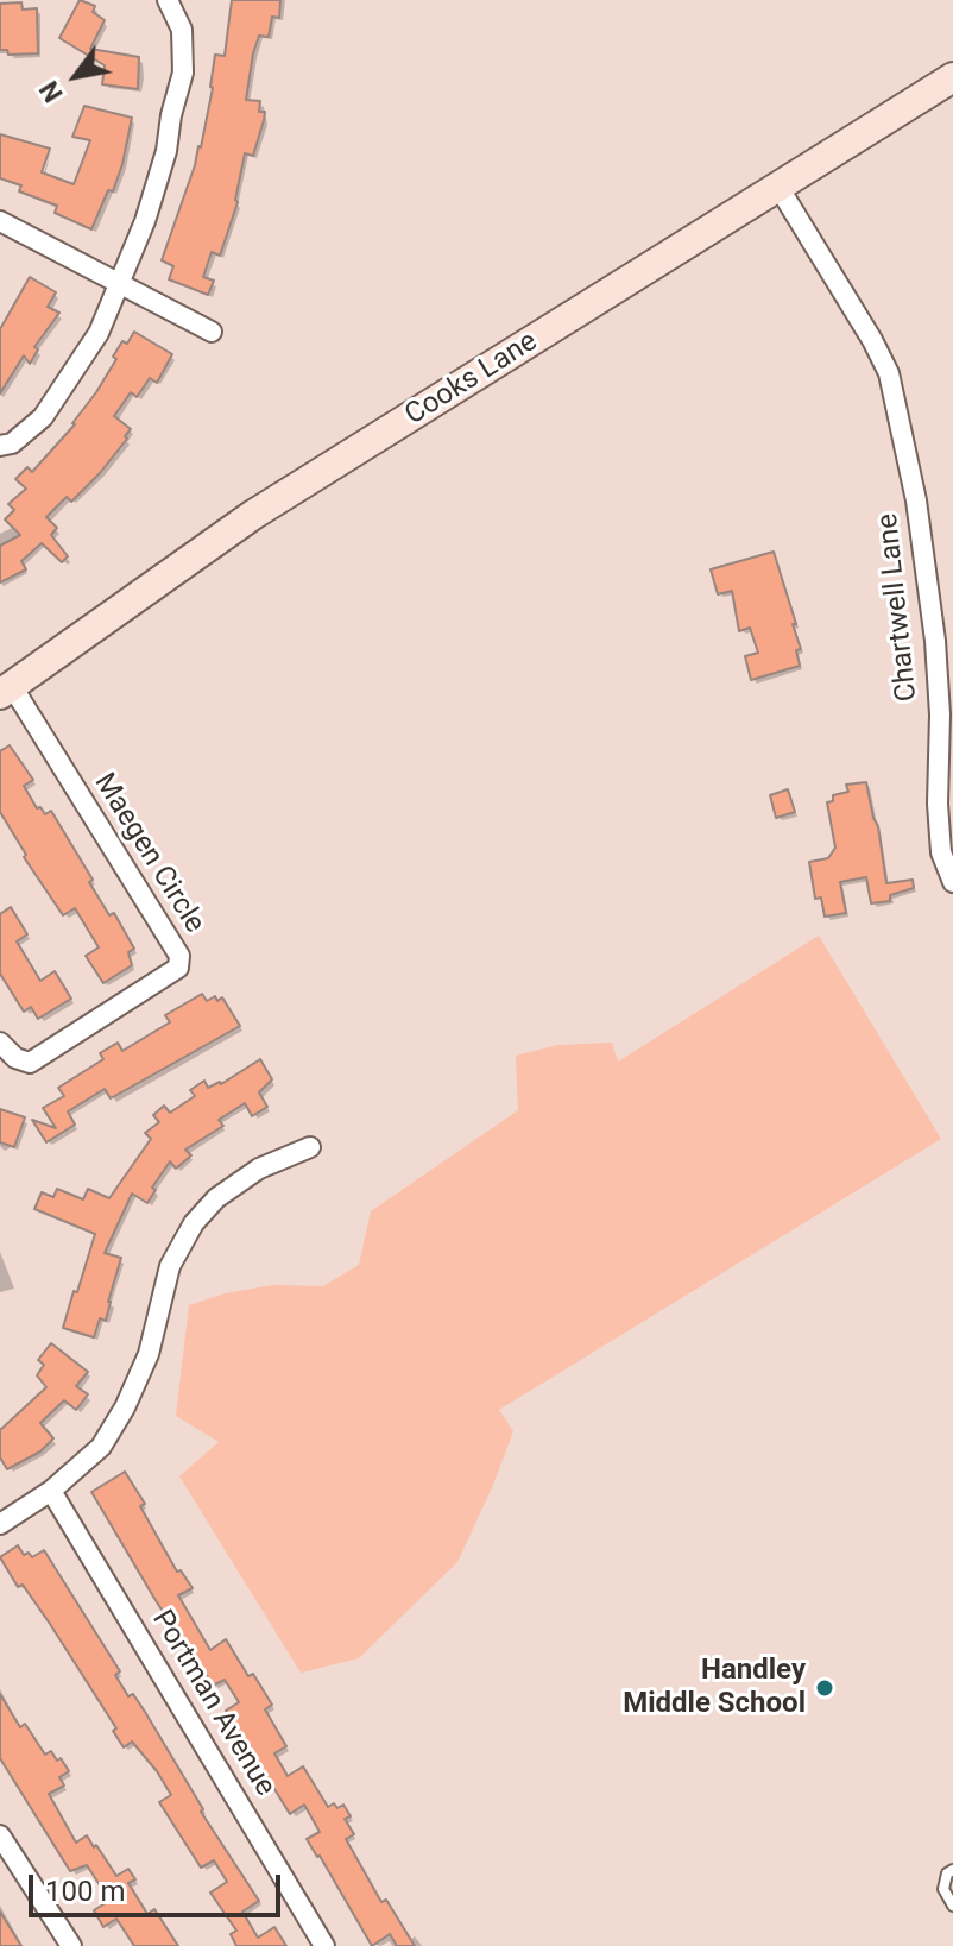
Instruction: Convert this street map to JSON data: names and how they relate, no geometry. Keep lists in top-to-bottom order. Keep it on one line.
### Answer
{"streets":{"main road":["Cooks Lane"],"street":["Chartwell Lane","Maegen Circle","Portman Avenue"]},"crossings":[["Cooks Lane","Chartwell Lane"],["Cooks Lane","Maegen Circle"]],"places":["Handley Middle School"],"scale_bar":"100 m","north":"bottom left"}
